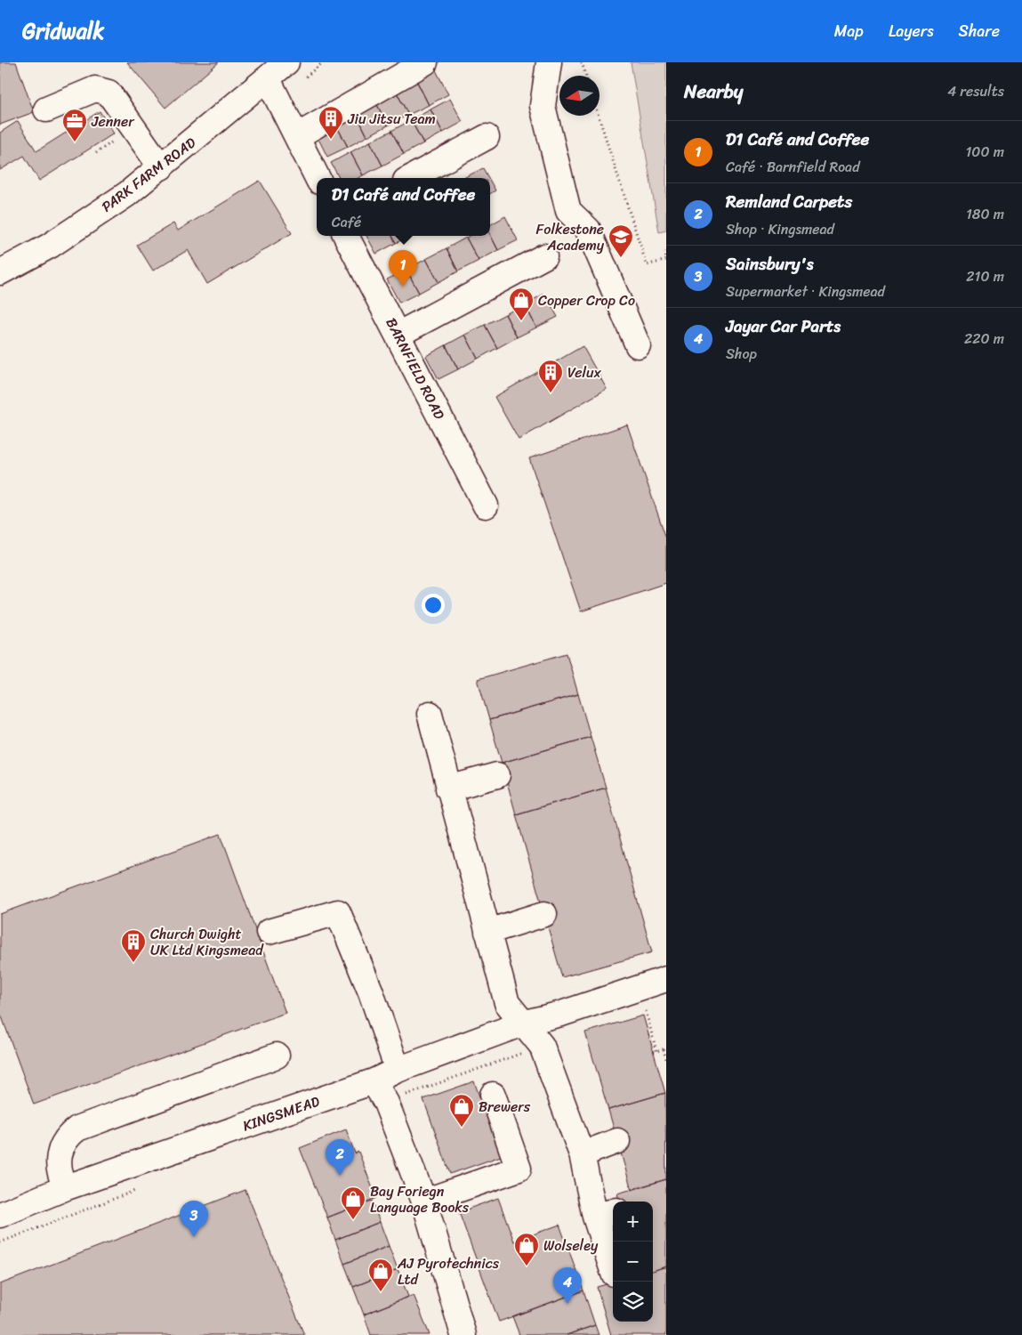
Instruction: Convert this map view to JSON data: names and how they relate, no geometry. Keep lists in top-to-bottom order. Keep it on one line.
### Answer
{"streets":{"street":["PARK FARM ROAD","BARNFIELD ROAD","KINGSMEAD"]},"places":{"building":["Jiu Jitsu Team","Velux","Church Dwight UK Ltd Kingsmead"],"office":["Jenner"],"school or university":["Folkestone Academy"],"shop":["Copper Crop Co","Brewers","Bay Foriegn Language Books","Wolseley","AJ Pyrotechnics Ltd"]},"north":"left","page":{"header":"Gridwalk","nav":["Map","Layers","Share"],"heading":["Nearby","4 results"],"list":[{"mark":"1","name":"D1 Café and Coffee","note":"Café · Barnfield Road","value":"100 m"},{"mark":"2","name":"Remland Carpets","note":"Shop · Kingsmead","value":"180 m"},{"mark":"3","name":"Sainsbury's","note":"Supermarket · Kingsmead","value":"210 m"},{"mark":"4","name":"Jayar Car Parts","note":"Shop","value":"220 m"}],"popup":["D1 Café and Coffee","Café"],"pins":["1","2","3","4"],"map_buttons":["+","−"]}}
